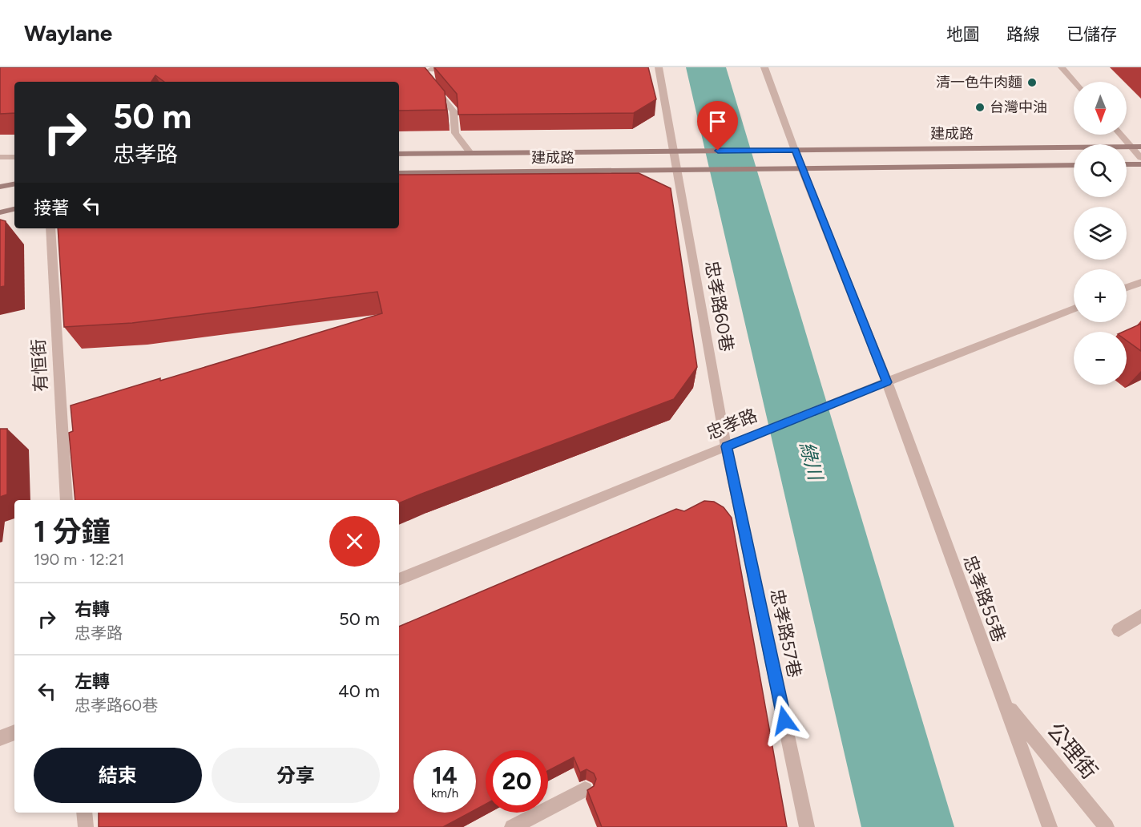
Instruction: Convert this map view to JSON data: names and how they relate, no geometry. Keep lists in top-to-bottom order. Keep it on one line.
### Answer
{"streets":{"street":["建成路","忠孝路60巷","有恒街","忠孝路","忠孝路55巷","忠孝路57巷","公理街"]},"crossings":[["建成路","忠孝路60巷"],["忠孝路60巷","忠孝路"],["忠孝路60巷","忠孝路57巷"],["忠孝路","忠孝路55巷"],["忠孝路","忠孝路57巷"],["忠孝路55巷","公理街"]],"water":["綠川"],"places":["清一色牛肉麵","台灣中油"],"north":"bottom","page":{"header":"Waylane","nav":["地圖","路線","已儲存"],"map_buttons":["+","−"],"turn":["50 m","忠孝路"],"then":"接著","heading":["1 分鐘","190 m · 12:21"],"list":[{"name":"右轉","note":"忠孝路","value":"50 m"},{"name":"左轉","note":"忠孝路60巷","value":"40 m"}],"buttons":["結束","分享"],"speed":"14 km/h","limit":"20"}}
